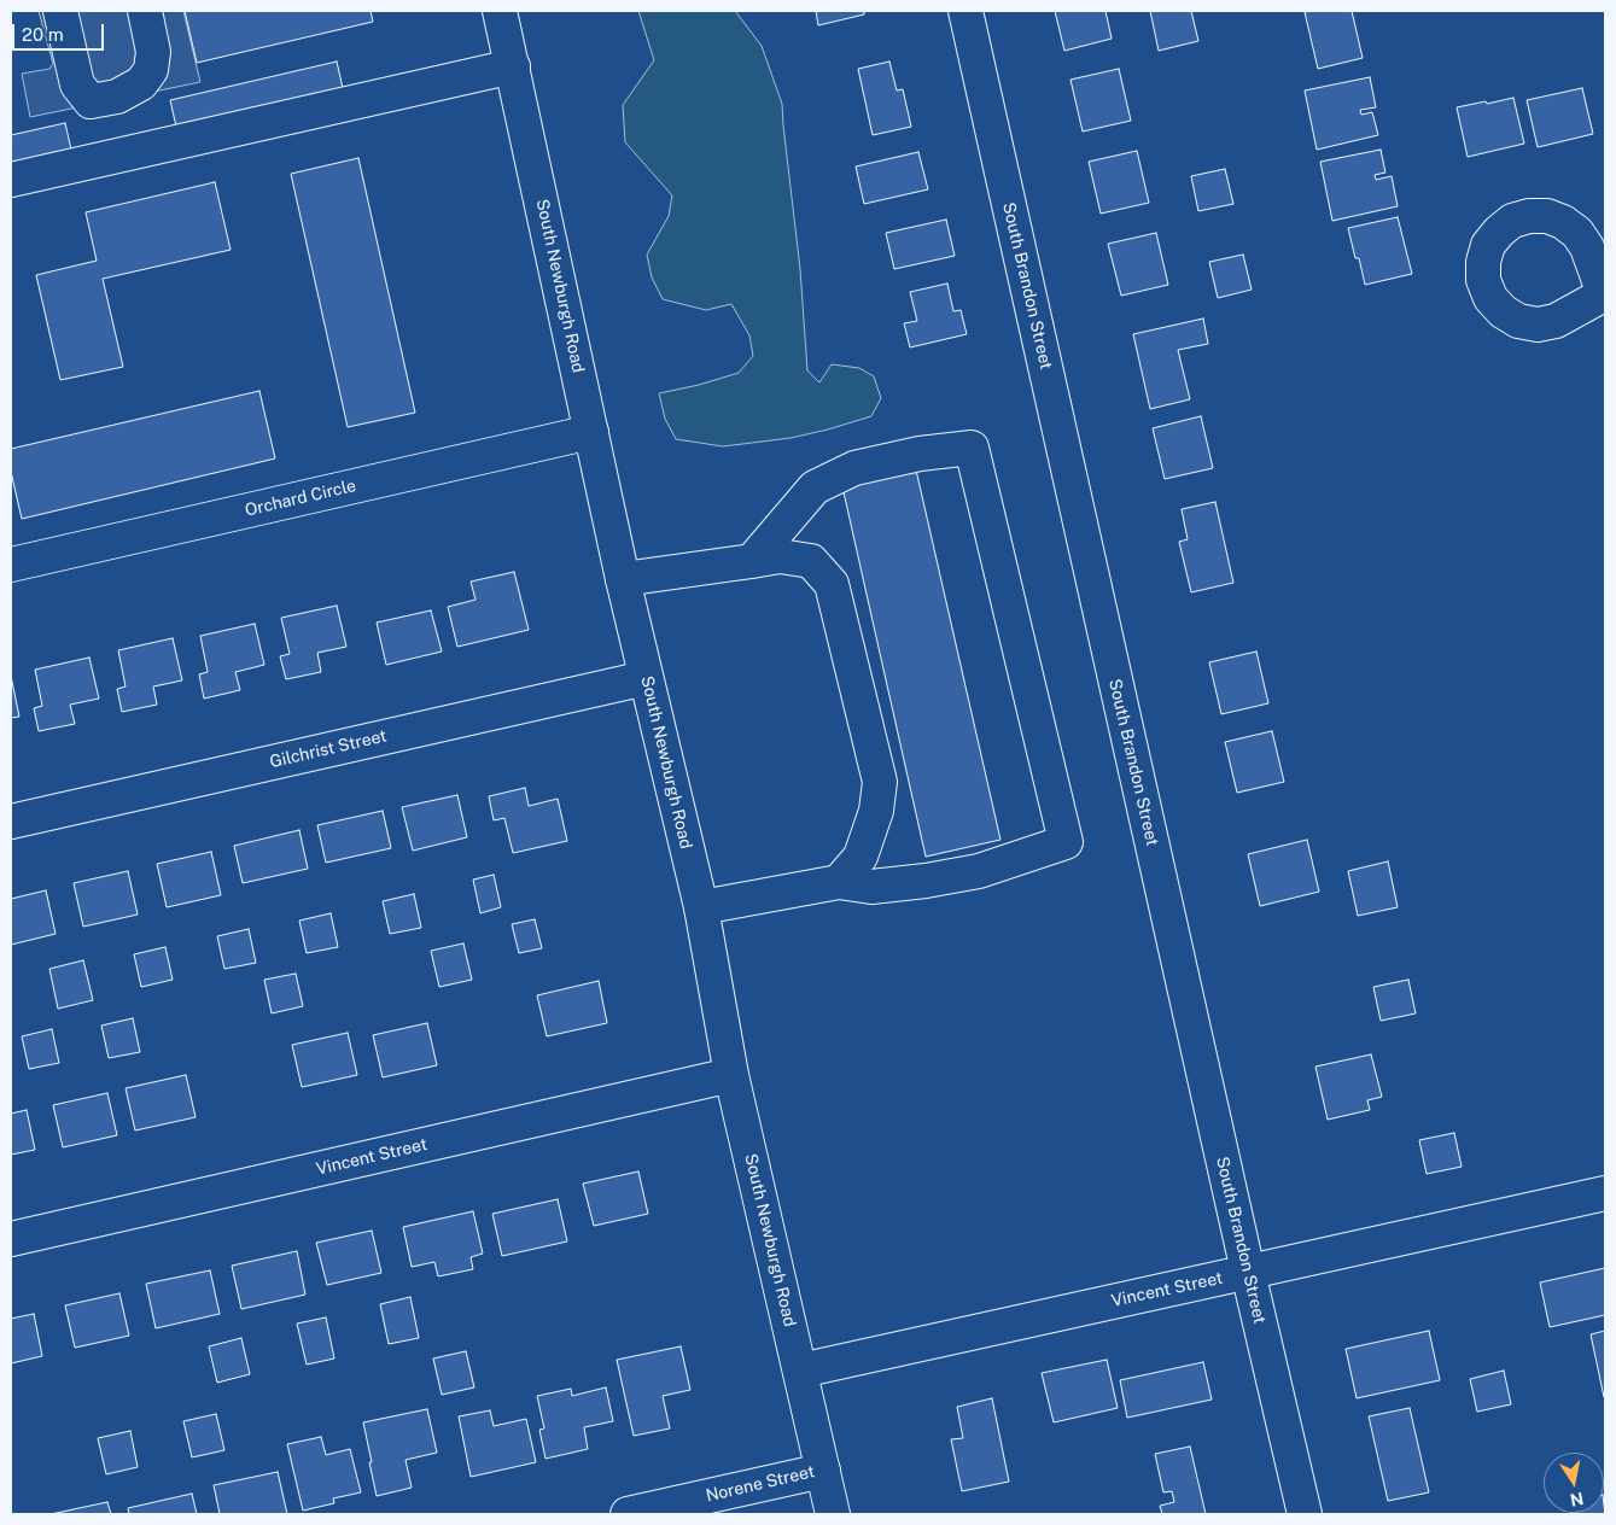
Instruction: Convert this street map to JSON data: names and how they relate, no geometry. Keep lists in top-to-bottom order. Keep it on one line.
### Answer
{"streets":{"street":["South Newburgh Road","South Brandon Street","Orchard Circle","Gilchrist Street","Vincent Street","Norene Street"]},"crossings":[["South Newburgh Road","Orchard Circle"],["South Newburgh Road","Gilchrist Street"],["South Newburgh Road","Vincent Street"],["South Newburgh Road","Norene Street"],["South Brandon Street","Vincent Street"]],"scale_bar":"20 m","north":"bottom"}
